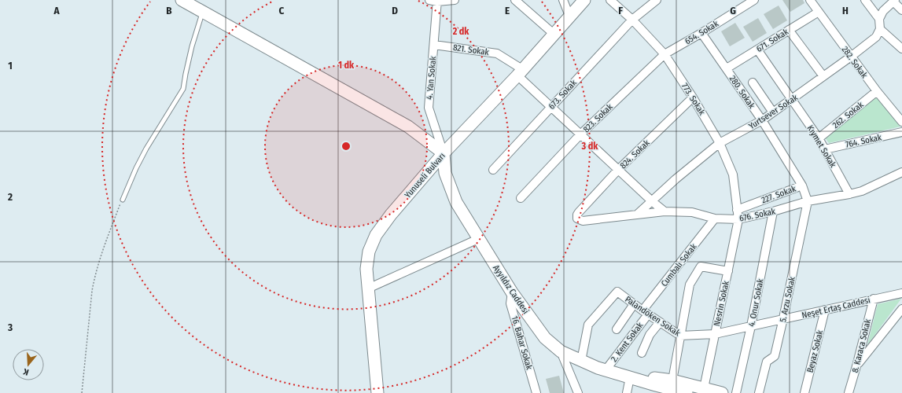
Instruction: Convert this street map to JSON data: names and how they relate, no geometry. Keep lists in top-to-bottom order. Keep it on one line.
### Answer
{"streets":{"main road":["Yunuseli Bulvarı","Ayyıldız Caddesi"],"street":["654. Sokak","671. Sokak","821. Sokak","282. Sokak","4. Yan Sokak","280. Sokak","673. Sokak","773. Sokak","Yurtsever Sokak","262. Sokak","823. Sokak","764. Sokak","Kıymet Sokak","824. Sokak","227. Sokak","676. Sokak","Cumbalı Sokak","5. Arzu Sokak","4. Onur Sokak","Nesrin Sokak","Neşet Ertaş Caddesi","Palandöken Sokak","2. Kent Sokak","16. Bahar Sokak","8. Karaca Sokak","Beyaz Sokak"]},"crossings":[["654. Sokak","280. Sokak"],["654. Sokak","773. Sokak"],["654. Sokak","823. Sokak"],["671. Sokak","282. Sokak"],["671. Sokak","280. Sokak"],["671. Sokak","Kıymet Sokak"],["821. Sokak","4. Yan Sokak"],["821. Sokak","673. Sokak"],["821. Sokak","Yurtsever Sokak"],["821. Sokak","823. Sokak"],["821. Sokak","824. Sokak"],["821. Sokak","Yunuseli Bulvarı"],["821. Sokak","676. Sokak"],["282. Sokak","Yurtsever Sokak"],["282. Sokak","262. Sokak"],["4. Yan Sokak","Yunuseli Bulvarı"],["4. Yan Sokak","Ayyıldız Caddesi"],["280. Sokak","Yurtsever Sokak"],["280. Sokak","227. Sokak"],["280. Sokak","676. Sokak"],["280. Sokak","5. Arzu Sokak"],["673. Sokak","773. Sokak"],["773. Sokak","Yurtsever Sokak"],["773. Sokak","823. Sokak"],["773. Sokak","824. Sokak"],["773. Sokak","227. Sokak"],["773. Sokak","676. Sokak"],["773. Sokak","Nesrin Sokak"],["Yurtsever Sokak","Kıymet Sokak"],["Yurtsever Sokak","676. Sokak"],["262. Sokak","Kıymet Sokak"],["764. Sokak","Kıymet Sokak"],["Kıymet Sokak","676. Sokak"],["824. Sokak","676. Sokak"],["Yunuseli Bulvarı","Ayyıldız Caddesi"],["676. Sokak","Cumbalı Sokak"],["676. Sokak","5. Arzu Sokak"],["676. Sokak","4. Onur Sokak"],["676. Sokak","Nesrin Sokak"],["Cumbalı Sokak","Palandöken Sokak"],["Cumbalı Sokak","2. Kent Sokak"],["Ayyıldız Caddesi","Nesrin Sokak"],["Ayyıldız Caddesi","Palandöken Sokak"],["Ayyıldız Caddesi","2. Kent Sokak"],["Ayyıldız Caddesi","16. Bahar Sokak"],["5. Arzu Sokak","Neşet Ertaş Caddesi"],["4. Onur Sokak","Neşet Ertaş Caddesi"],["4. Onur Sokak","Palandöken Sokak"],["Nesrin Sokak","Palandöken Sokak"],["Neşet Ertaş Caddesi","Palandöken Sokak"],["Neşet Ertaş Caddesi","8. Karaca Sokak"],["Neşet Ertaş Caddesi","Beyaz Sokak"],["Palandöken Sokak","2. Kent Sokak"]],"north":"bottom","grid":{"columns":["A","B","C","D","E","F","G","H"],"rows":["1","2","3"]},"rings":["2 dk","1 dk","3 dk"]}
